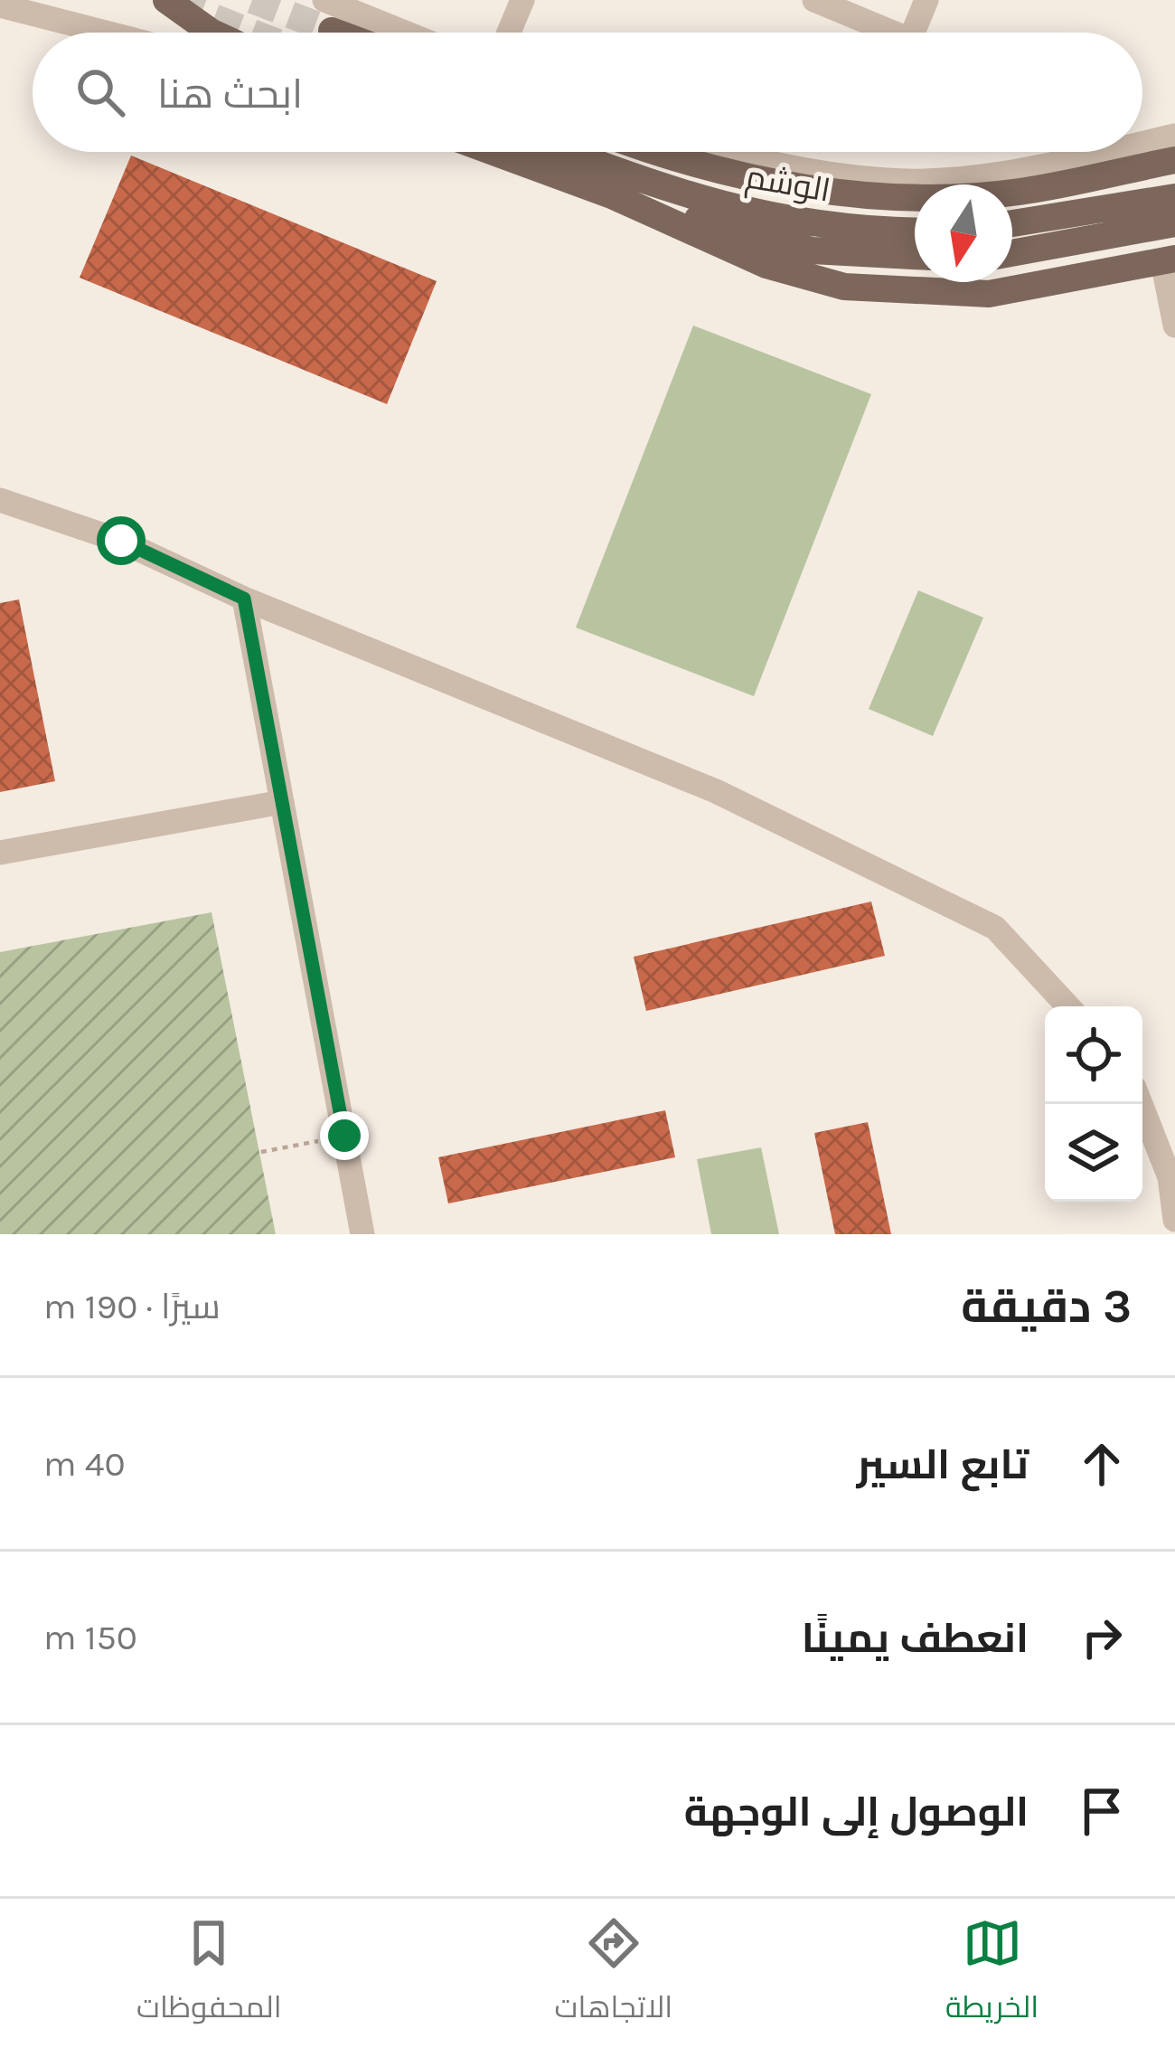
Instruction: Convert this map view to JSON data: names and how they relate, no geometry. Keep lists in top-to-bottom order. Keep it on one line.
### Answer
{"streets":{"main road":["الوشم"]},"north":"bottom","page":{"search":"ابحث هنا","heading":["3 دقيقة","سيرًا · 190 m"],"list":[["تابع السير","40 m"],["انعطف يمينًا","150 m"],"الوصول إلى الوجهة"],"nav":["الخريطة","الاتجاهات","المحفوظات"]}}
